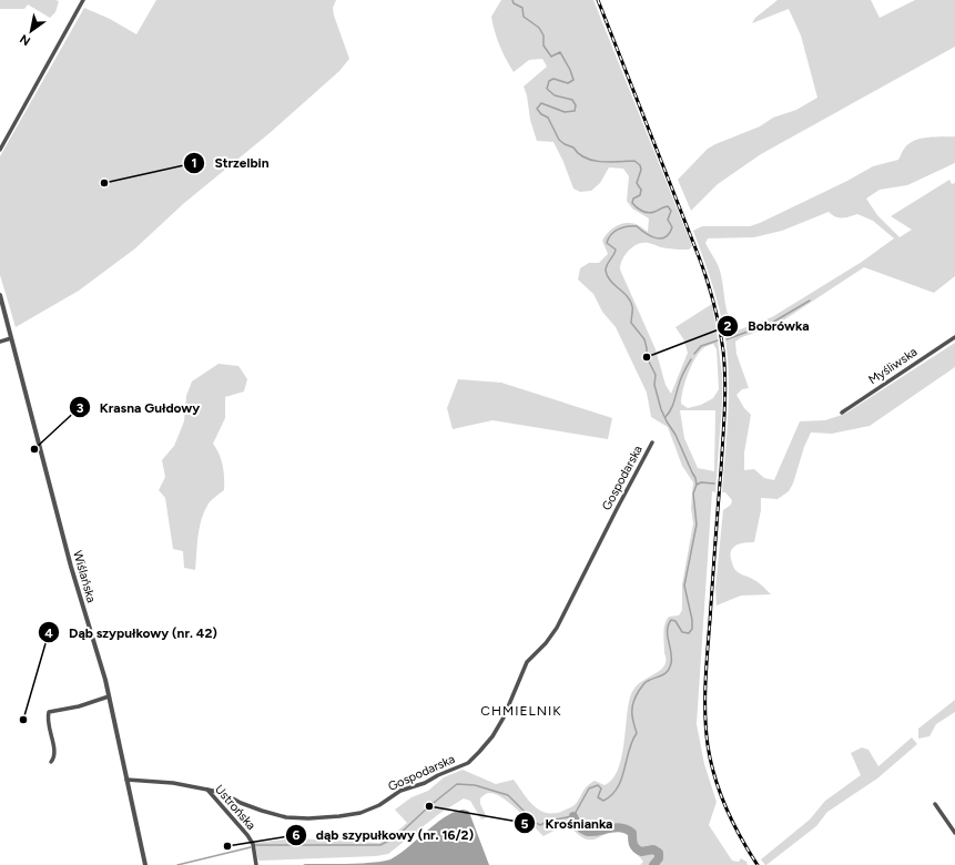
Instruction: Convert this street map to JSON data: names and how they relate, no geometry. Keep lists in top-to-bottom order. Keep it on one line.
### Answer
{"streets":{"street":["Myśliwska","Gospodarska","Wiślańska","Ustrońska"]},"crossings":[["Gospodarska","Ustrońska"],["Wiślańska","Ustrońska"]],"districts":["CHMIELNIK"],"places":["Strzelbin","Bobrówka","Krasna Gułdowy","Dąb szypułkowy (nr. 42)","Krośnianka","dąb szypułkowy (nr. 16/2)"],"north":"bottom left"}
